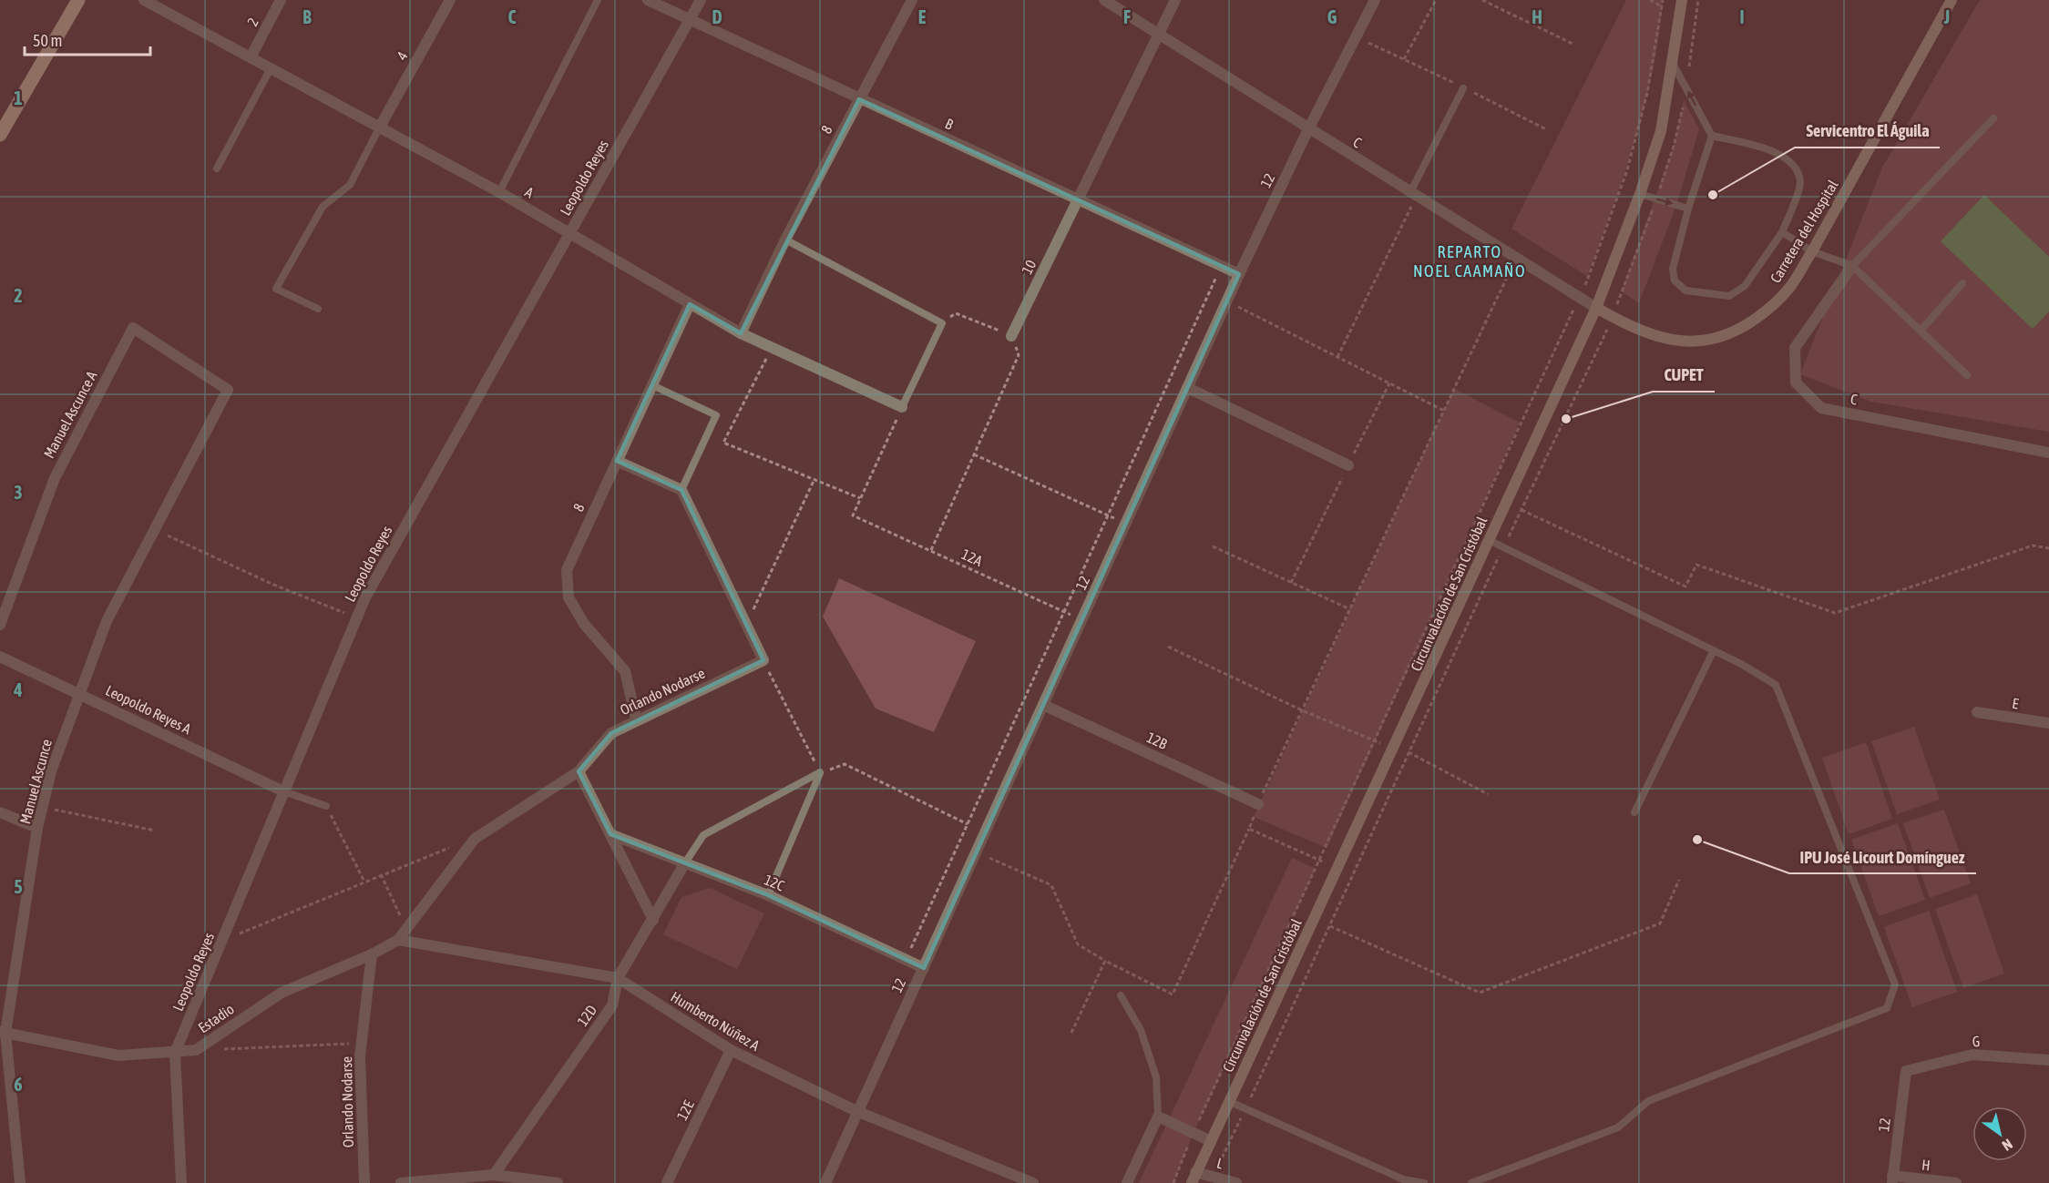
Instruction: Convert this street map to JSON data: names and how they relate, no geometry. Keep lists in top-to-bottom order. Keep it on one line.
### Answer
{"streets":{"main road":["Carretera del Hospital","Circunvalación de San Cristóbal"],"street":["2","4","B","8","C","Leopoldo Reyes","12","A","10","Manuel Ascunce A","Orlando Nodarse","E","Leopoldo Reyes A","12B","Manuel Ascunce","12C","12D","Estadio","Humberto Núñez A","G","12E","L","H"],"path":["12A"]},"crossings":[["2","A"],["4","A"],["B","8"],["B","Leopoldo Reyes"],["B","12"],["B","10"],["8","A"],["8","Orlando Nodarse"],["C","12"],["C","Carretera del Hospital"],["C","10"],["C","Circunvalación de San Cristóbal"],["Leopoldo Reyes","A"],["Leopoldo Reyes","Leopoldo Reyes A"],["Leopoldo Reyes","Estadio"],["12","12A"],["12","12B"],["12","12C"],["12","Humberto Núñez A"],["12","G"],["12","H"],["Carretera del Hospital","Circunvalación de San Cristóbal"],["Manuel Ascunce A","Manuel Ascunce"],["Circunvalación de San Cristóbal","L"],["Orlando Nodarse","Estadio"],["Orlando Nodarse","Humberto Núñez A"],["Leopoldo Reyes A","Manuel Ascunce"],["Manuel Ascunce","Estadio"],["12C","12D"],["12D","Humberto Núñez A"],["Humberto Núñez A","12E"]],"districts":["REPARTO NOEL CAAMAÑO"],"places":["Servicentro El Águila","CUPET","IPU José Licourt Domínguez"],"scale_bar":"50 m","north":"bottom right","grid":{"columns":["B","C","D","E","F","G","H","I","J"],"rows":["1","2","3","4","5","6"]}}
